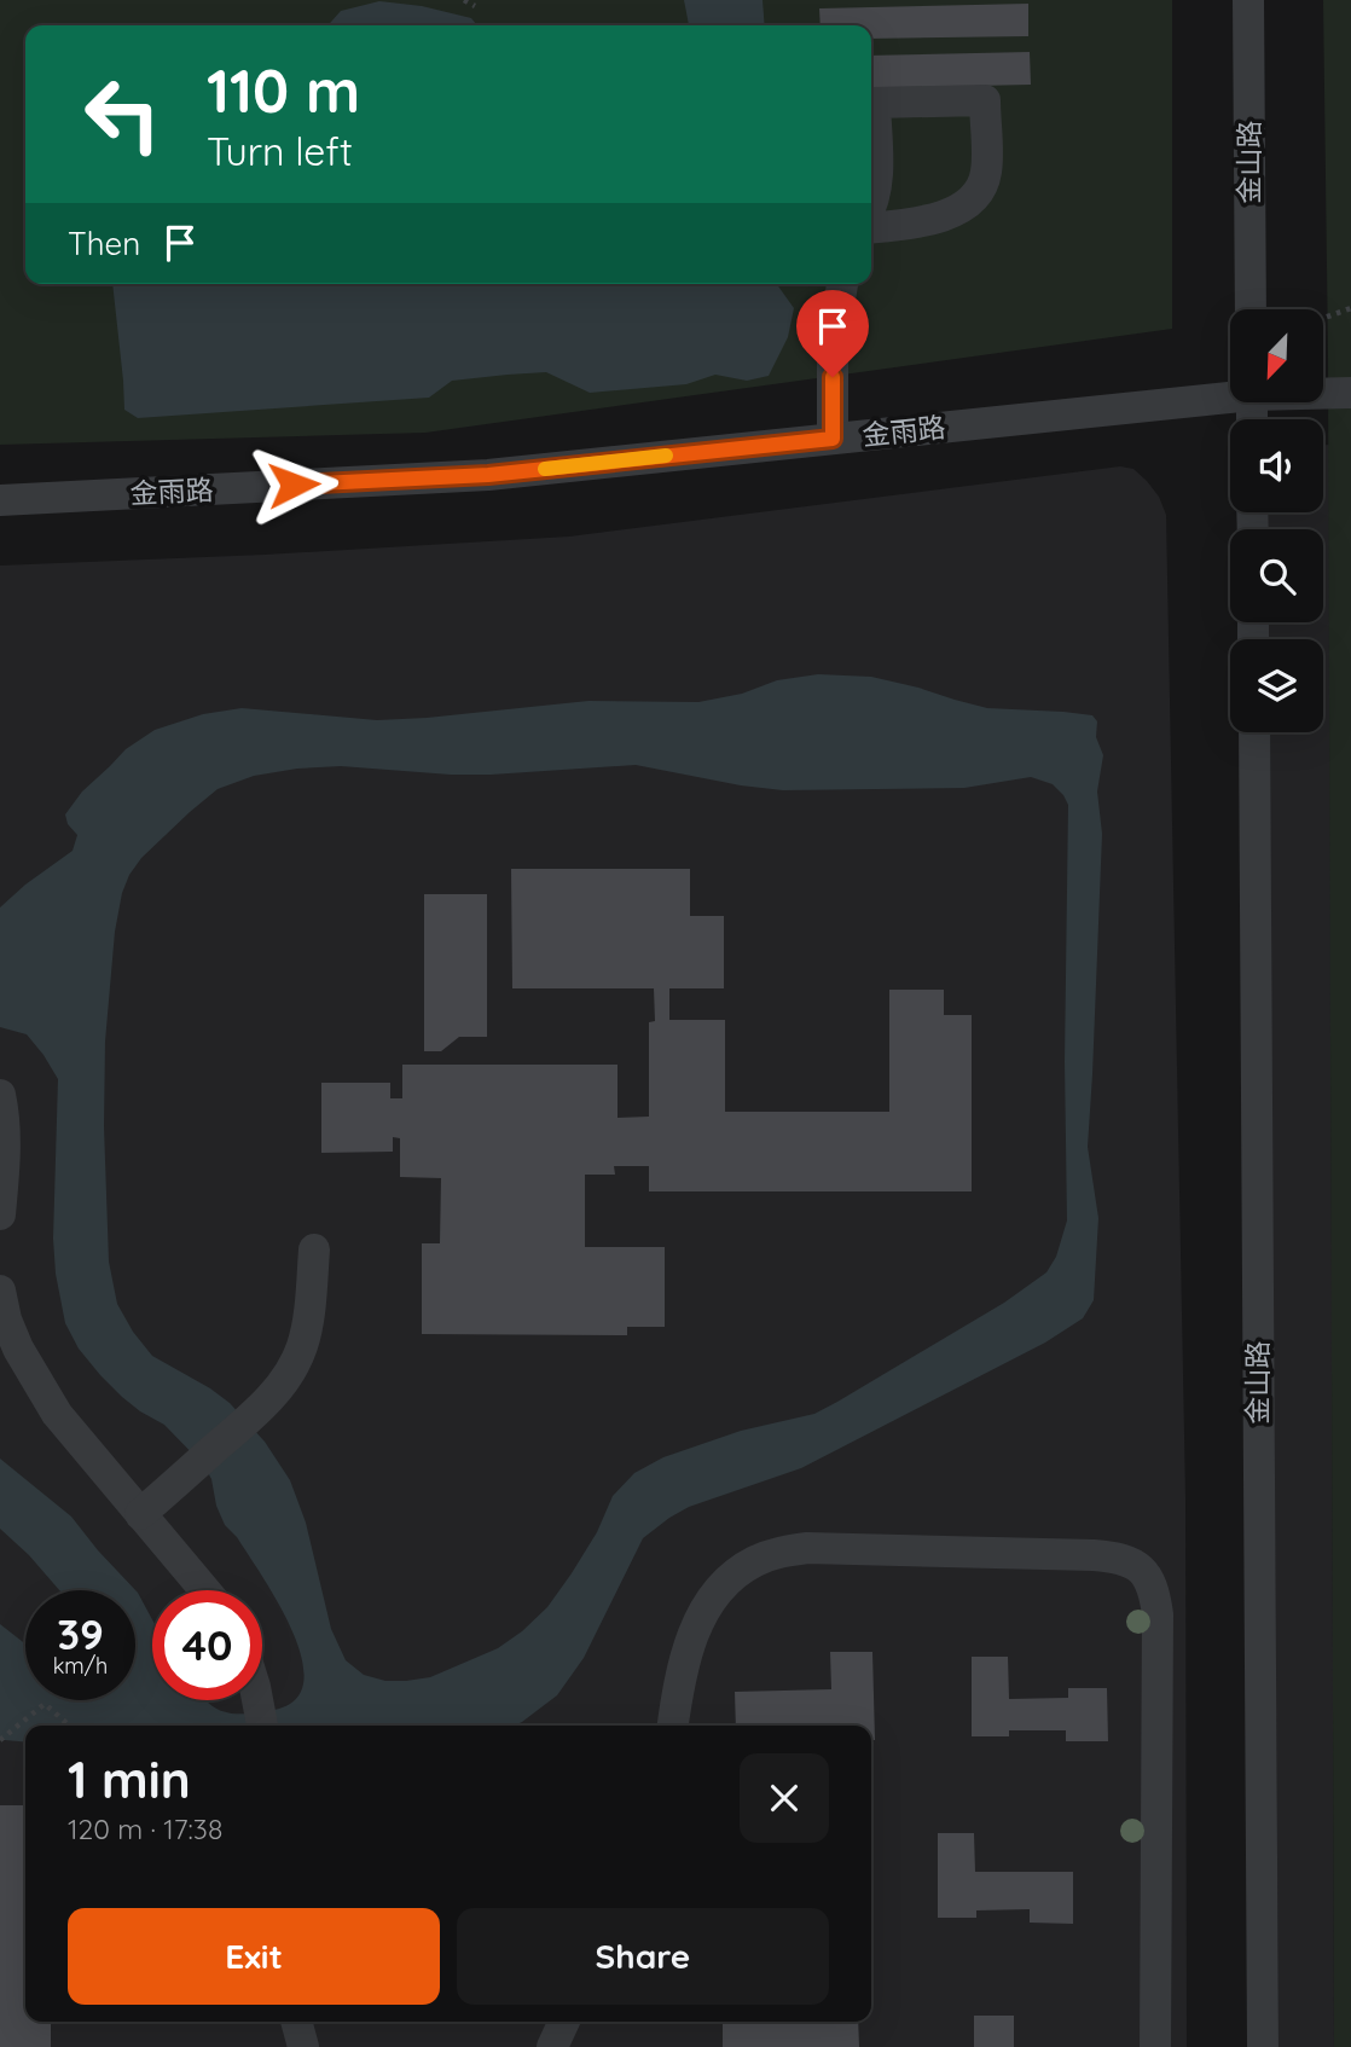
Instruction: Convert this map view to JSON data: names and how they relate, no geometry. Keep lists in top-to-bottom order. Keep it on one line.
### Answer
{"streets":{"street":["金山路","金雨路"]},"north":"bottom left","page":{"turn":["110 m","Turn left"],"then":"Then","speed":"39 km/h","limit":"40","heading":["1 min","120 m · 17:38"],"buttons":["Exit","Share"]}}
